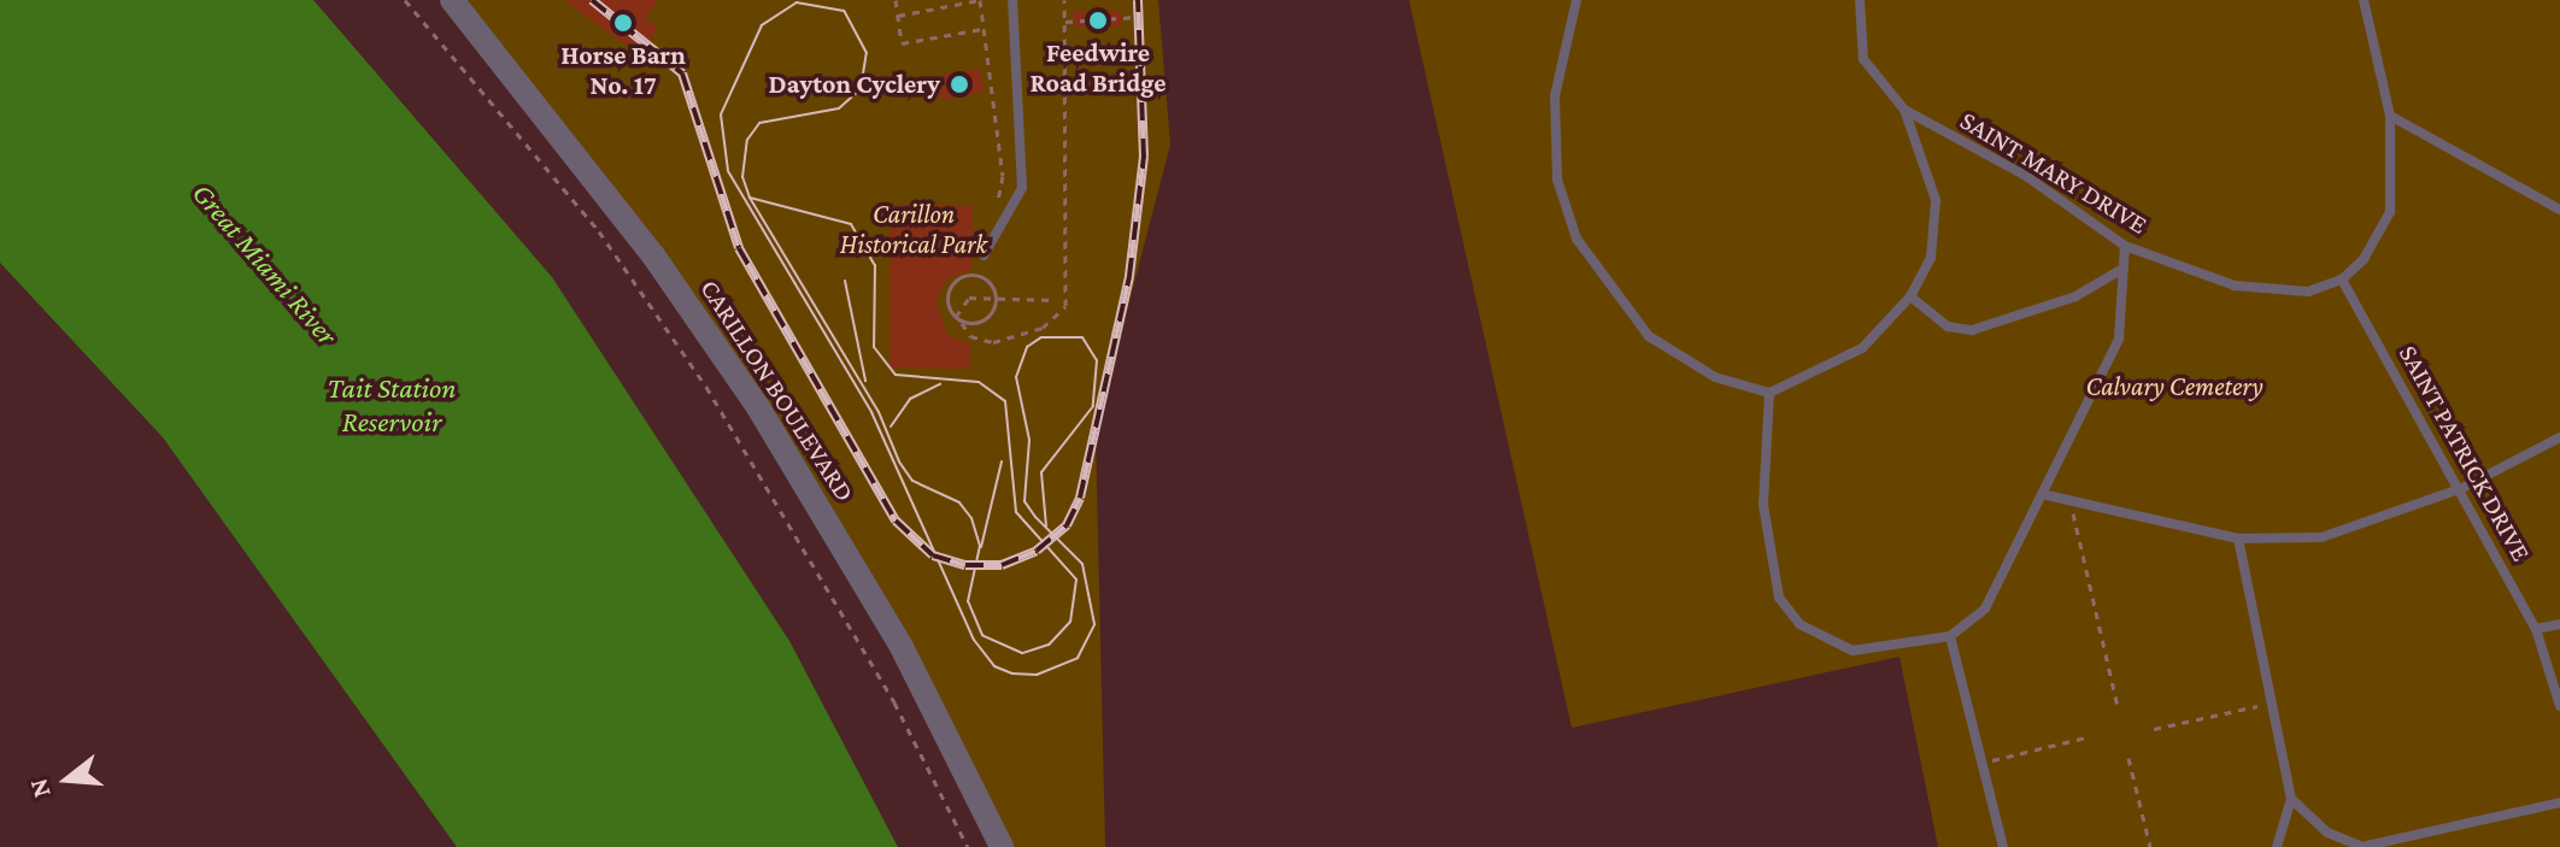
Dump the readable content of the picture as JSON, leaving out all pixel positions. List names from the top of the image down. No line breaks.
{"streets":{"street":["CARILLON BOULEVARD"],"lane":["SAINT MARY DRIVE","SAINT PATRICK DRIVE"]},"crossings":[["SAINT MARY DRIVE","SAINT PATRICK DRIVE"]],"water":["Great Miami River","Tait Station Reservoir"],"parks":["Carillon Historical Park","Calvary Cemetery"],"places":["Feedwire Road Bridge","Horse Barn No. 17","Dayton Cyclery"],"north":"left"}
